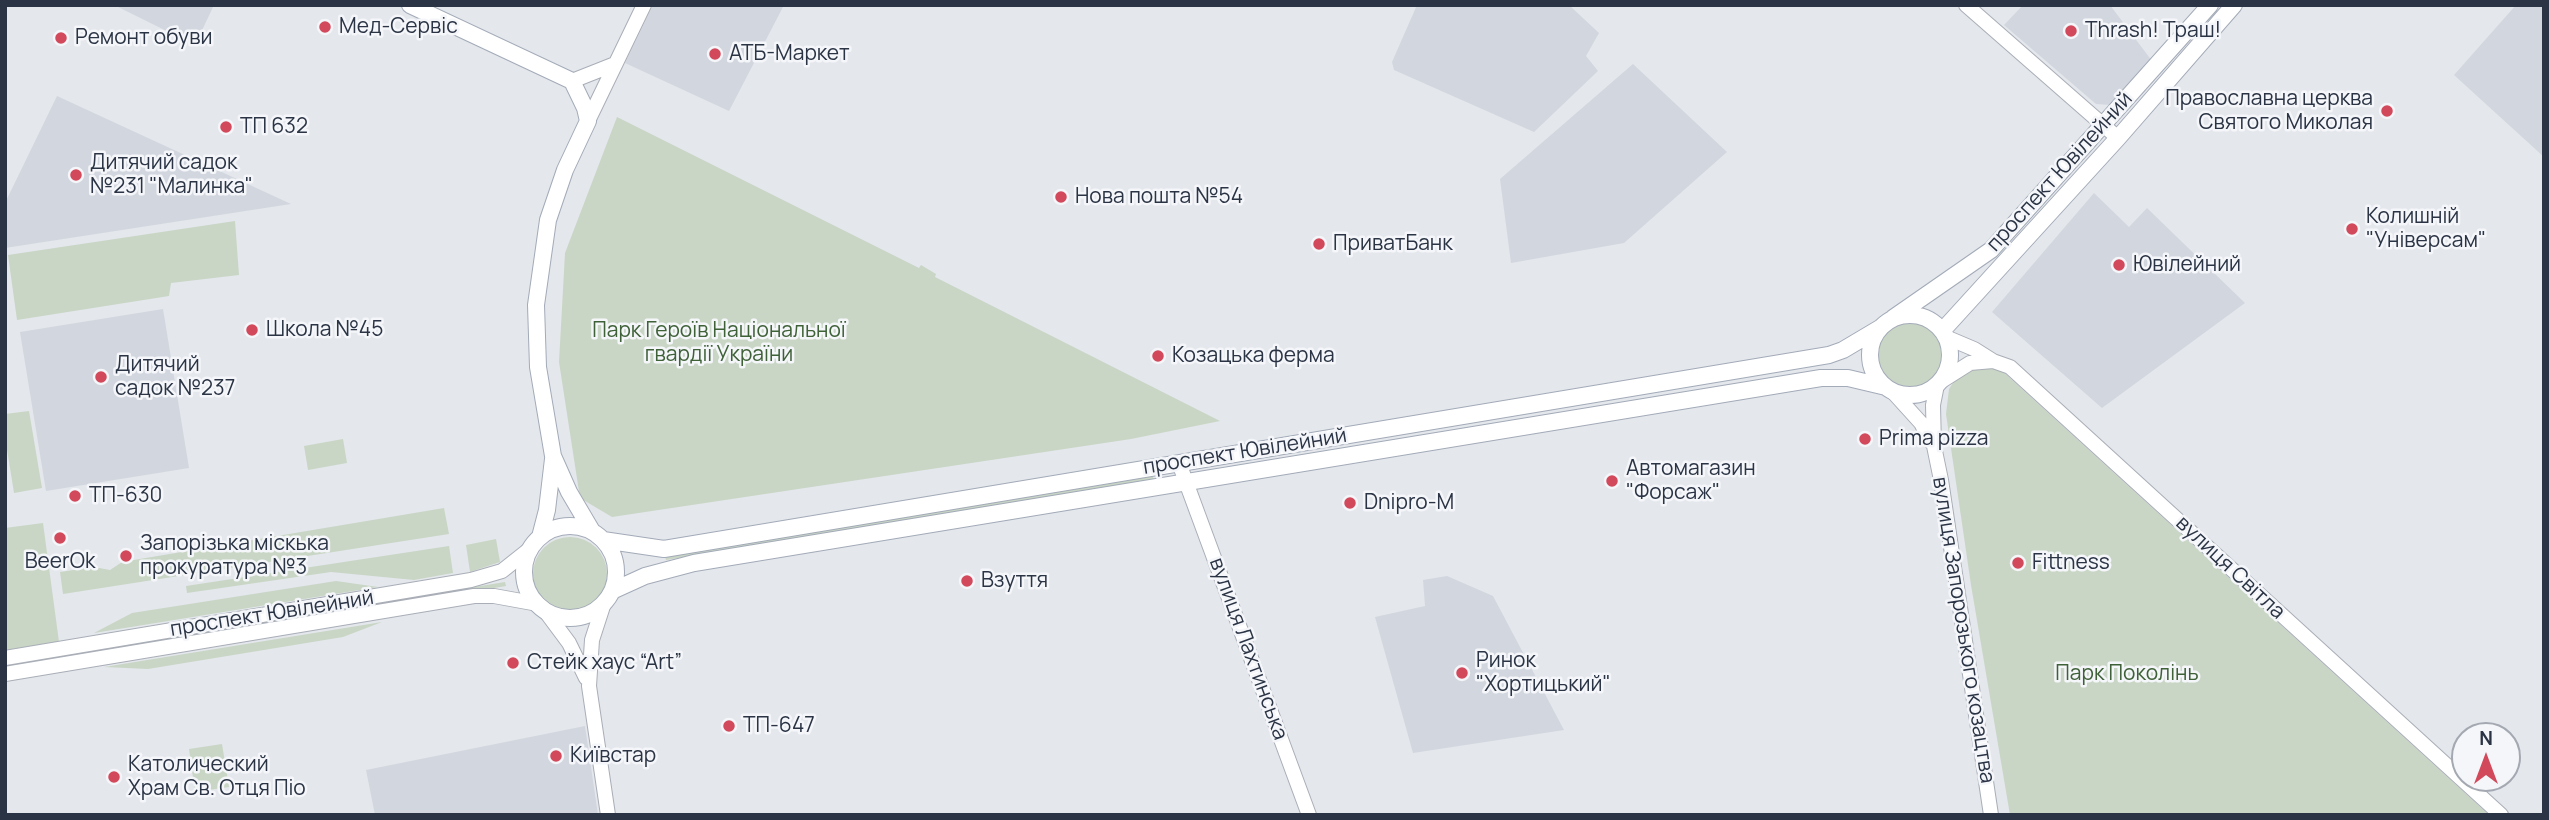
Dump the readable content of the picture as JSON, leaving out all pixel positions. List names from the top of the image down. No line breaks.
{"streets":{"main road":["проспект Ювілейний"],"street":["вулиця Світла","вулиця Запорозького козацтва","вулиця Лахтинська"]},"crossings":[["проспект Ювілейний","вулиця Світла"],["проспект Ювілейний","вулиця Запорозького козацтва"],["проспект Ювілейний","вулиця Лахтинська"],["вулиця Світла","вулиця Запорозького козацтва"]],"parks":["Парк Героїв Національної гвардії України","Парк Поколінь"],"places":["Мед-Сервіс","Thrash! Траш!","Ремонт обуви","АТБ-Маркет","Православна церква Святого Миколая","ТП 632","Дитячий садок №231 \"Малинка\"","Нова пошта №54","Колишній \"Універсам\"","ПриватБанк","Ювілейний","Школа №45","Козацька ферма","Дитячий садок №237","Prima pizza","Автомагазин \"Форсаж\"","ТП-630","Dnipro-M","BeerOk","Запорізька міскька прокуратура №3","Fittness","Взуття","Стейк хаус “Art”","Ринок \"Хортицький\"","ТП-647","Київстар","Католический Храм Св. Отця Піо"],"north":"top"}
